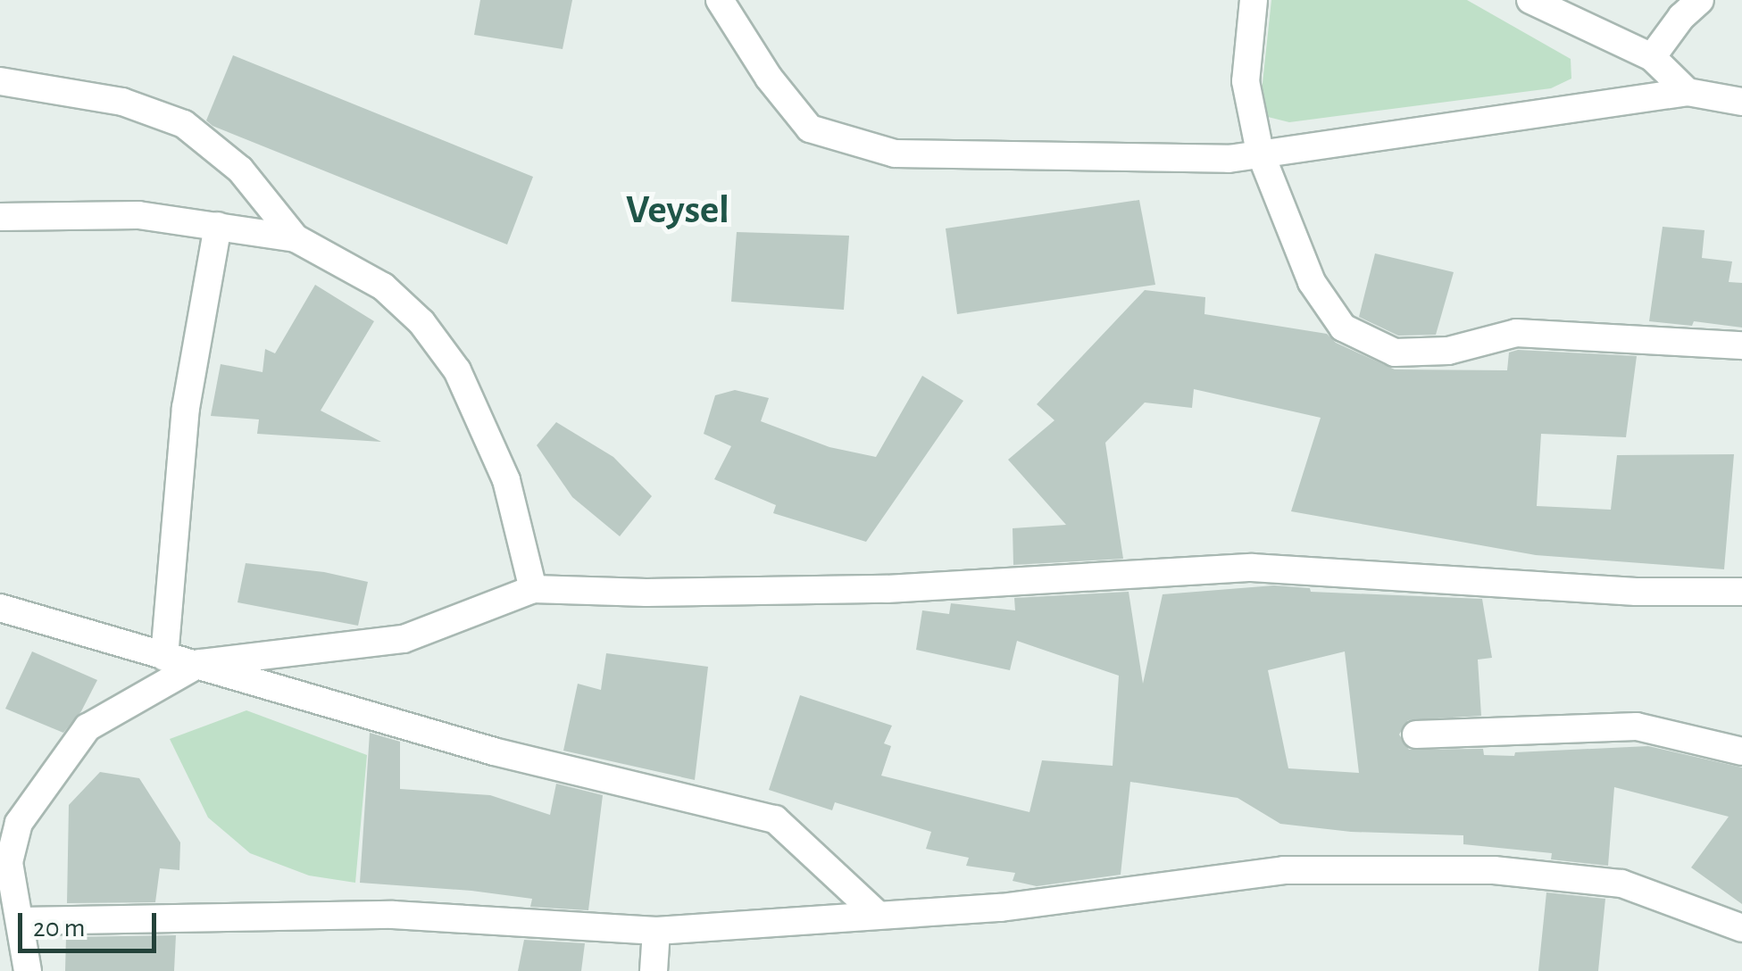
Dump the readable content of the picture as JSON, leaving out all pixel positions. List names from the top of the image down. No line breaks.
{"districts":["Veysel"],"scale_bar":"20 m"}
